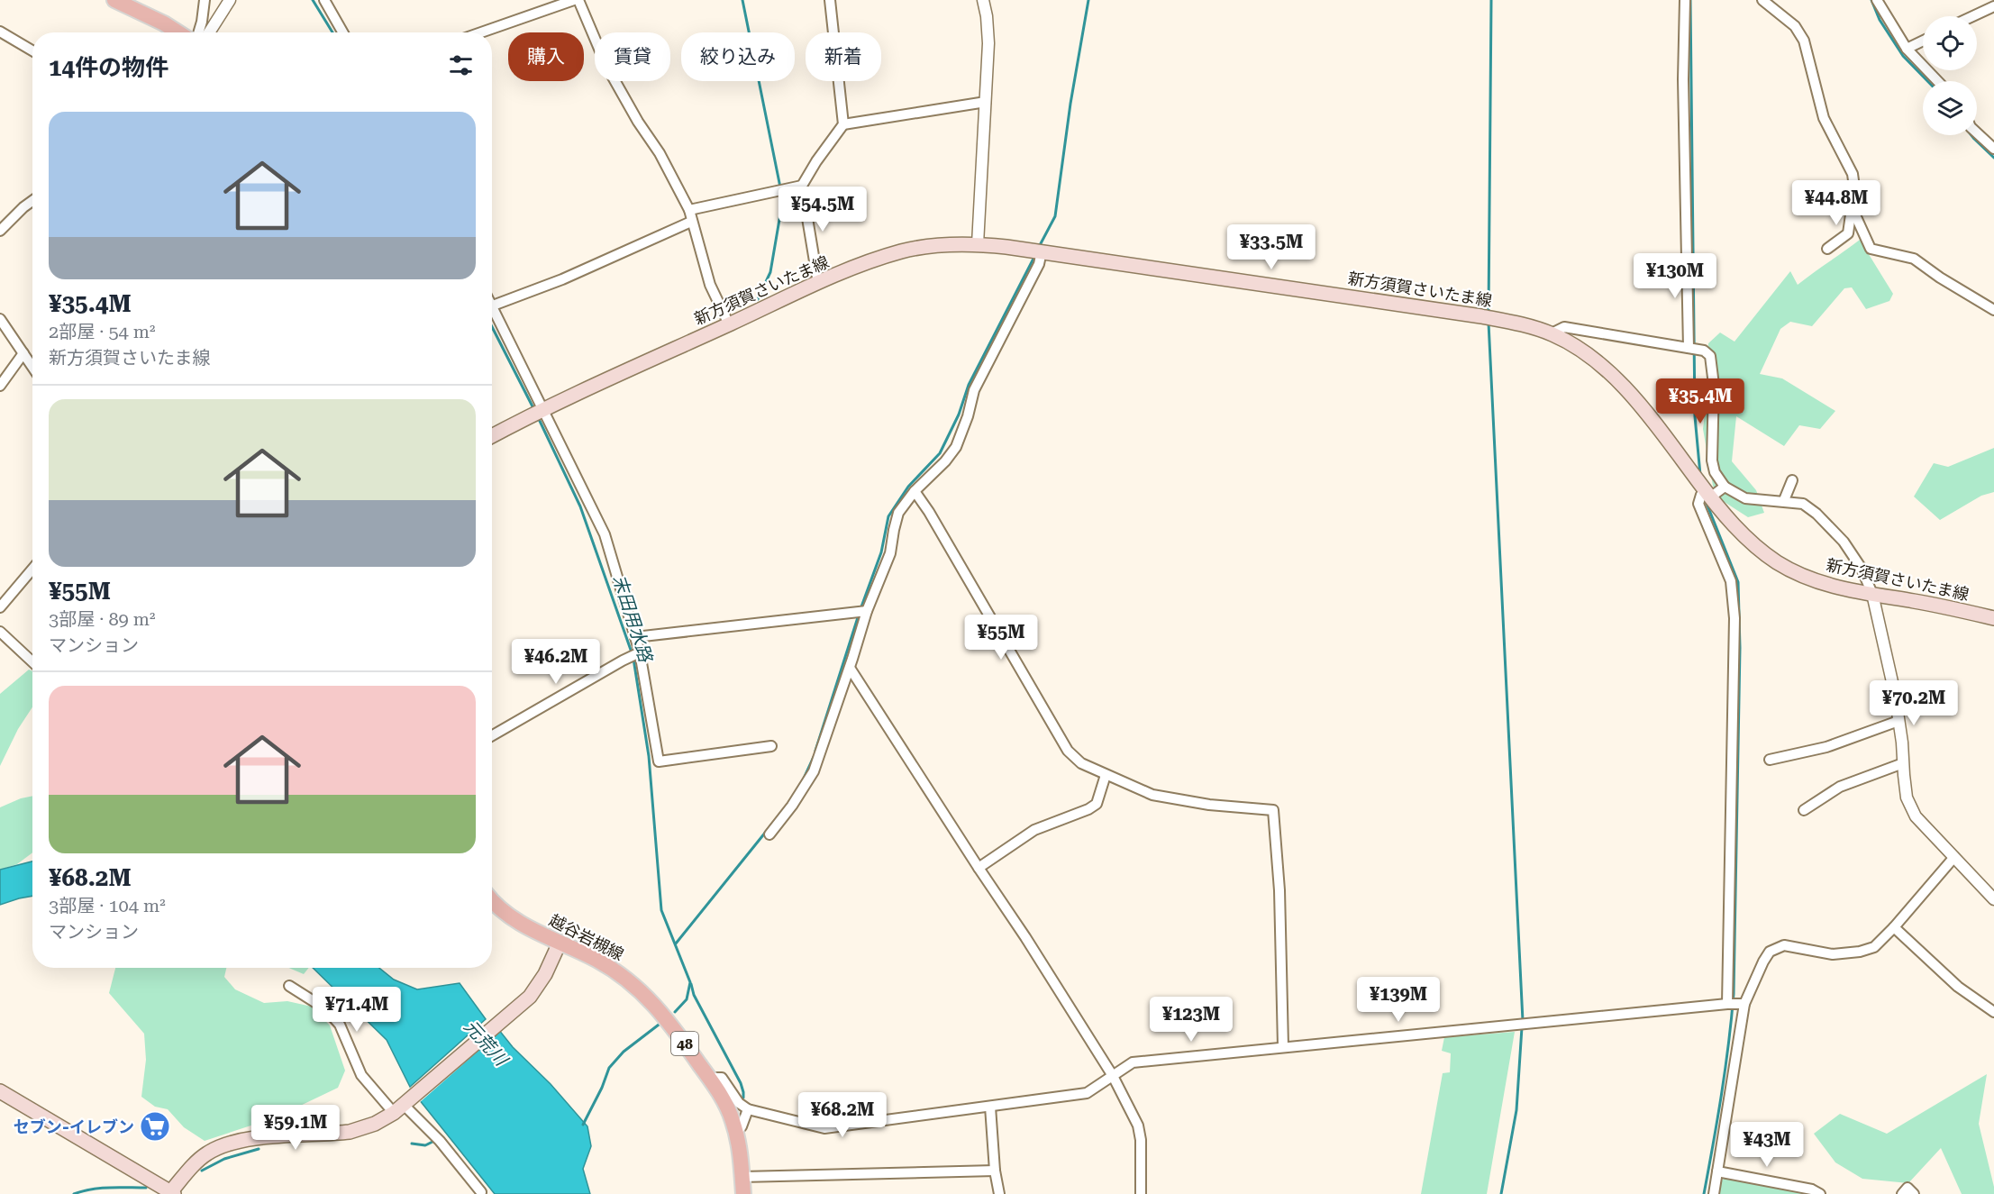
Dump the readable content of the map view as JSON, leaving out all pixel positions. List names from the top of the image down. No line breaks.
{"streets":{"main road":["新方須賀さいたま線","越谷岩槻線","48"]},"water":["末田用水路","元荒川"],"places":{"supermarket":["セブン-イレブン"]},"page":{"chip":["購入","賃貸","絞り込み","新着"],"heading":"14件の物件","list":[{"name":"¥35.4M","note":"2部屋 · 54 m² · 新方須賀さいたま線"},{"name":"¥55M","note":"3部屋 · 89 m² · マンション"},{"name":"¥68.2M","note":"3部屋 · 104 m² · マンション"}],"price":["¥44.8M","¥54.5M","¥33.5M","¥130M","¥35.4M","¥55M","¥46.2M","¥70.2M","¥139M","¥71.4M","¥123M","¥68.2M","¥59.1M","¥43M"]}}
